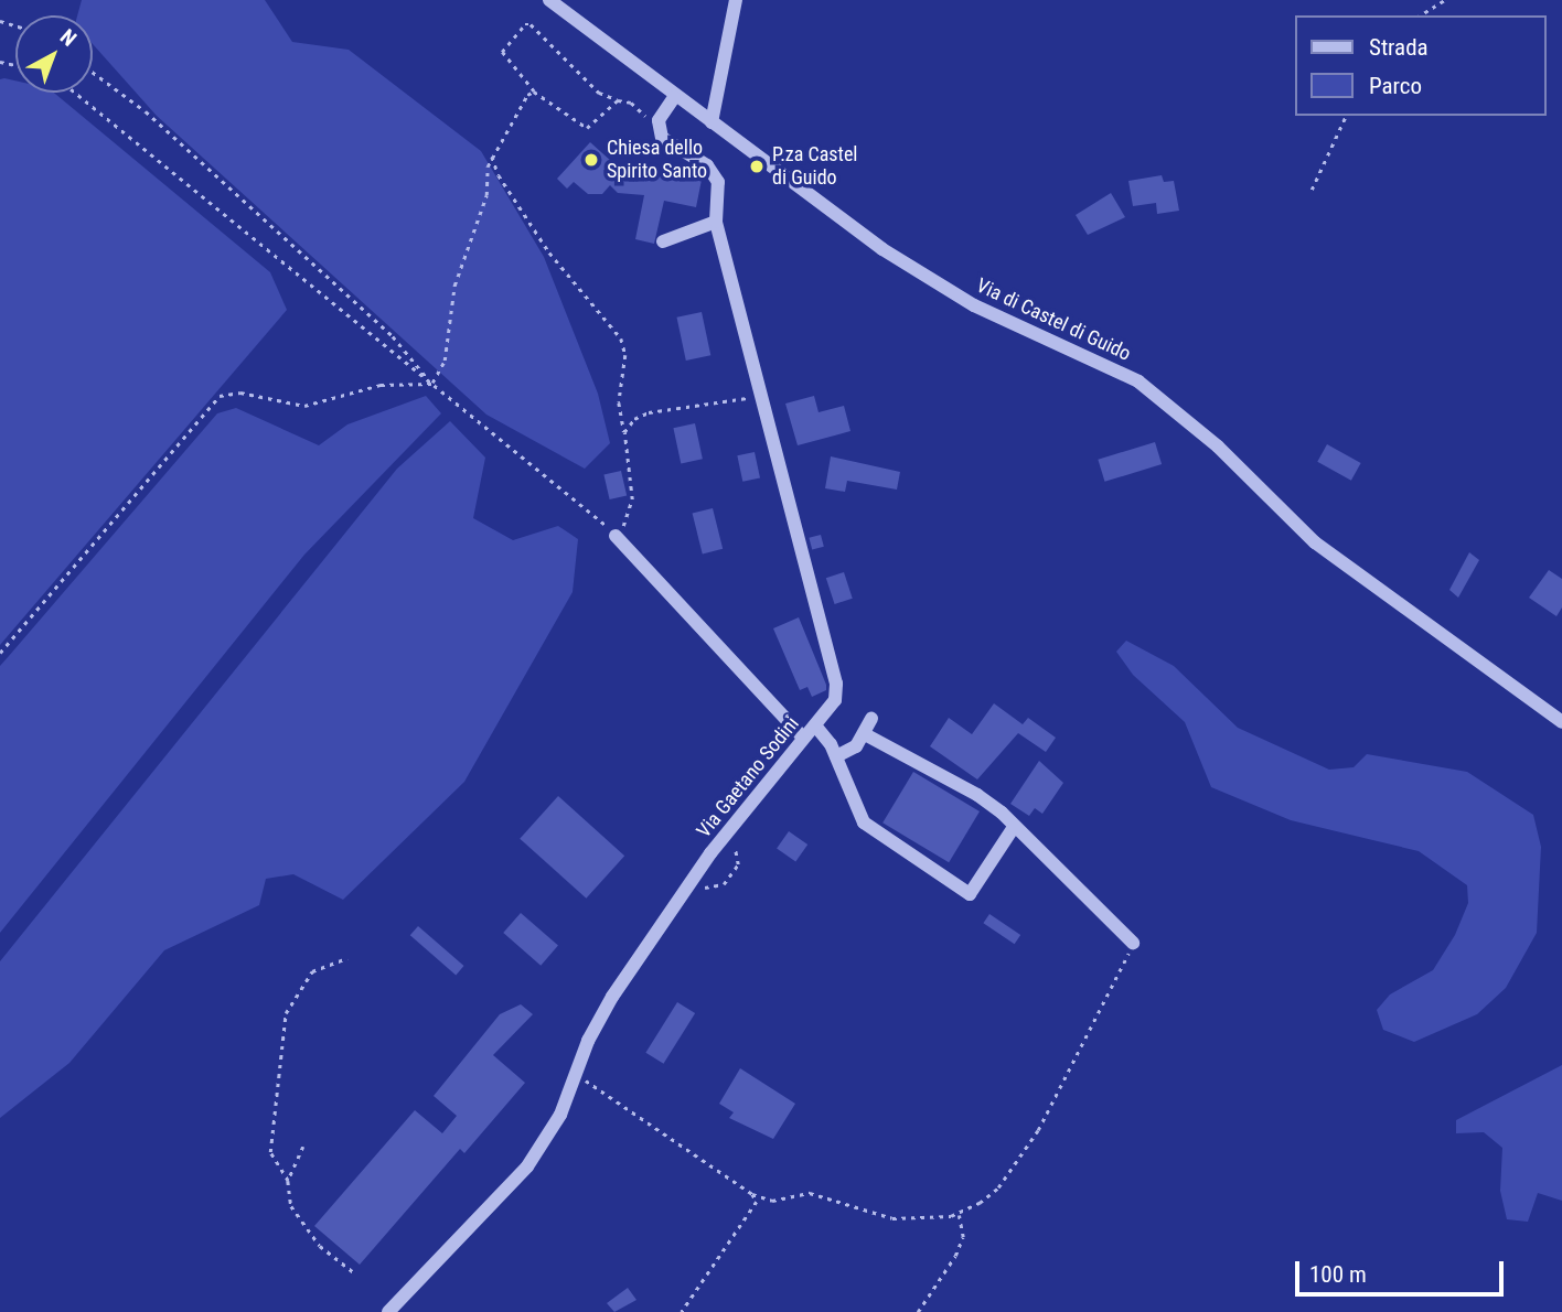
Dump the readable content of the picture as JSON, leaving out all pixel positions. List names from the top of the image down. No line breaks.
{"streets":{"street":["Via di Castel di Guido","Via Gaetano Sodini"]},"places":["Chiesa dello Spirito Santo","P.za Castel di Guido"],"legend":["Strada","Parco"],"scale_bar":"100 m","north":"top right"}
